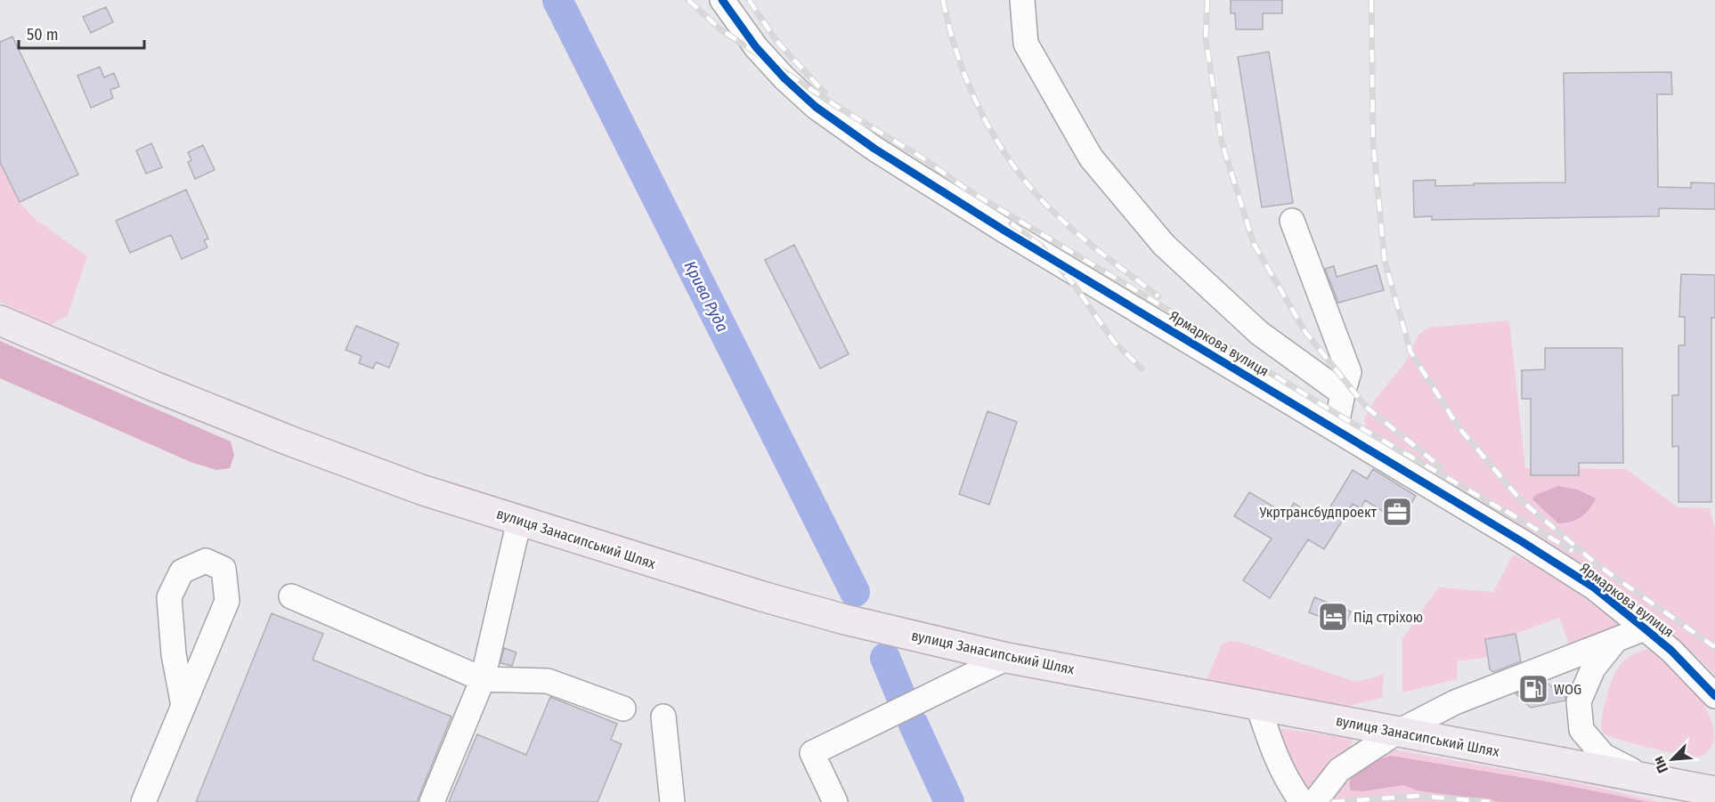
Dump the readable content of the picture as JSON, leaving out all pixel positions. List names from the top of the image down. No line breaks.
{"streets":{"main road":["вулиця Занасипський Шлях"],"street":["Ярмаркова вулиця"]},"water":["Крива Руда"],"places":{"office":["Укртрансбудпроект"],"hotel":["Під стріхою"],"fuel station":["WOG"]},"scale_bar":"50 m","north":"bottom left"}
